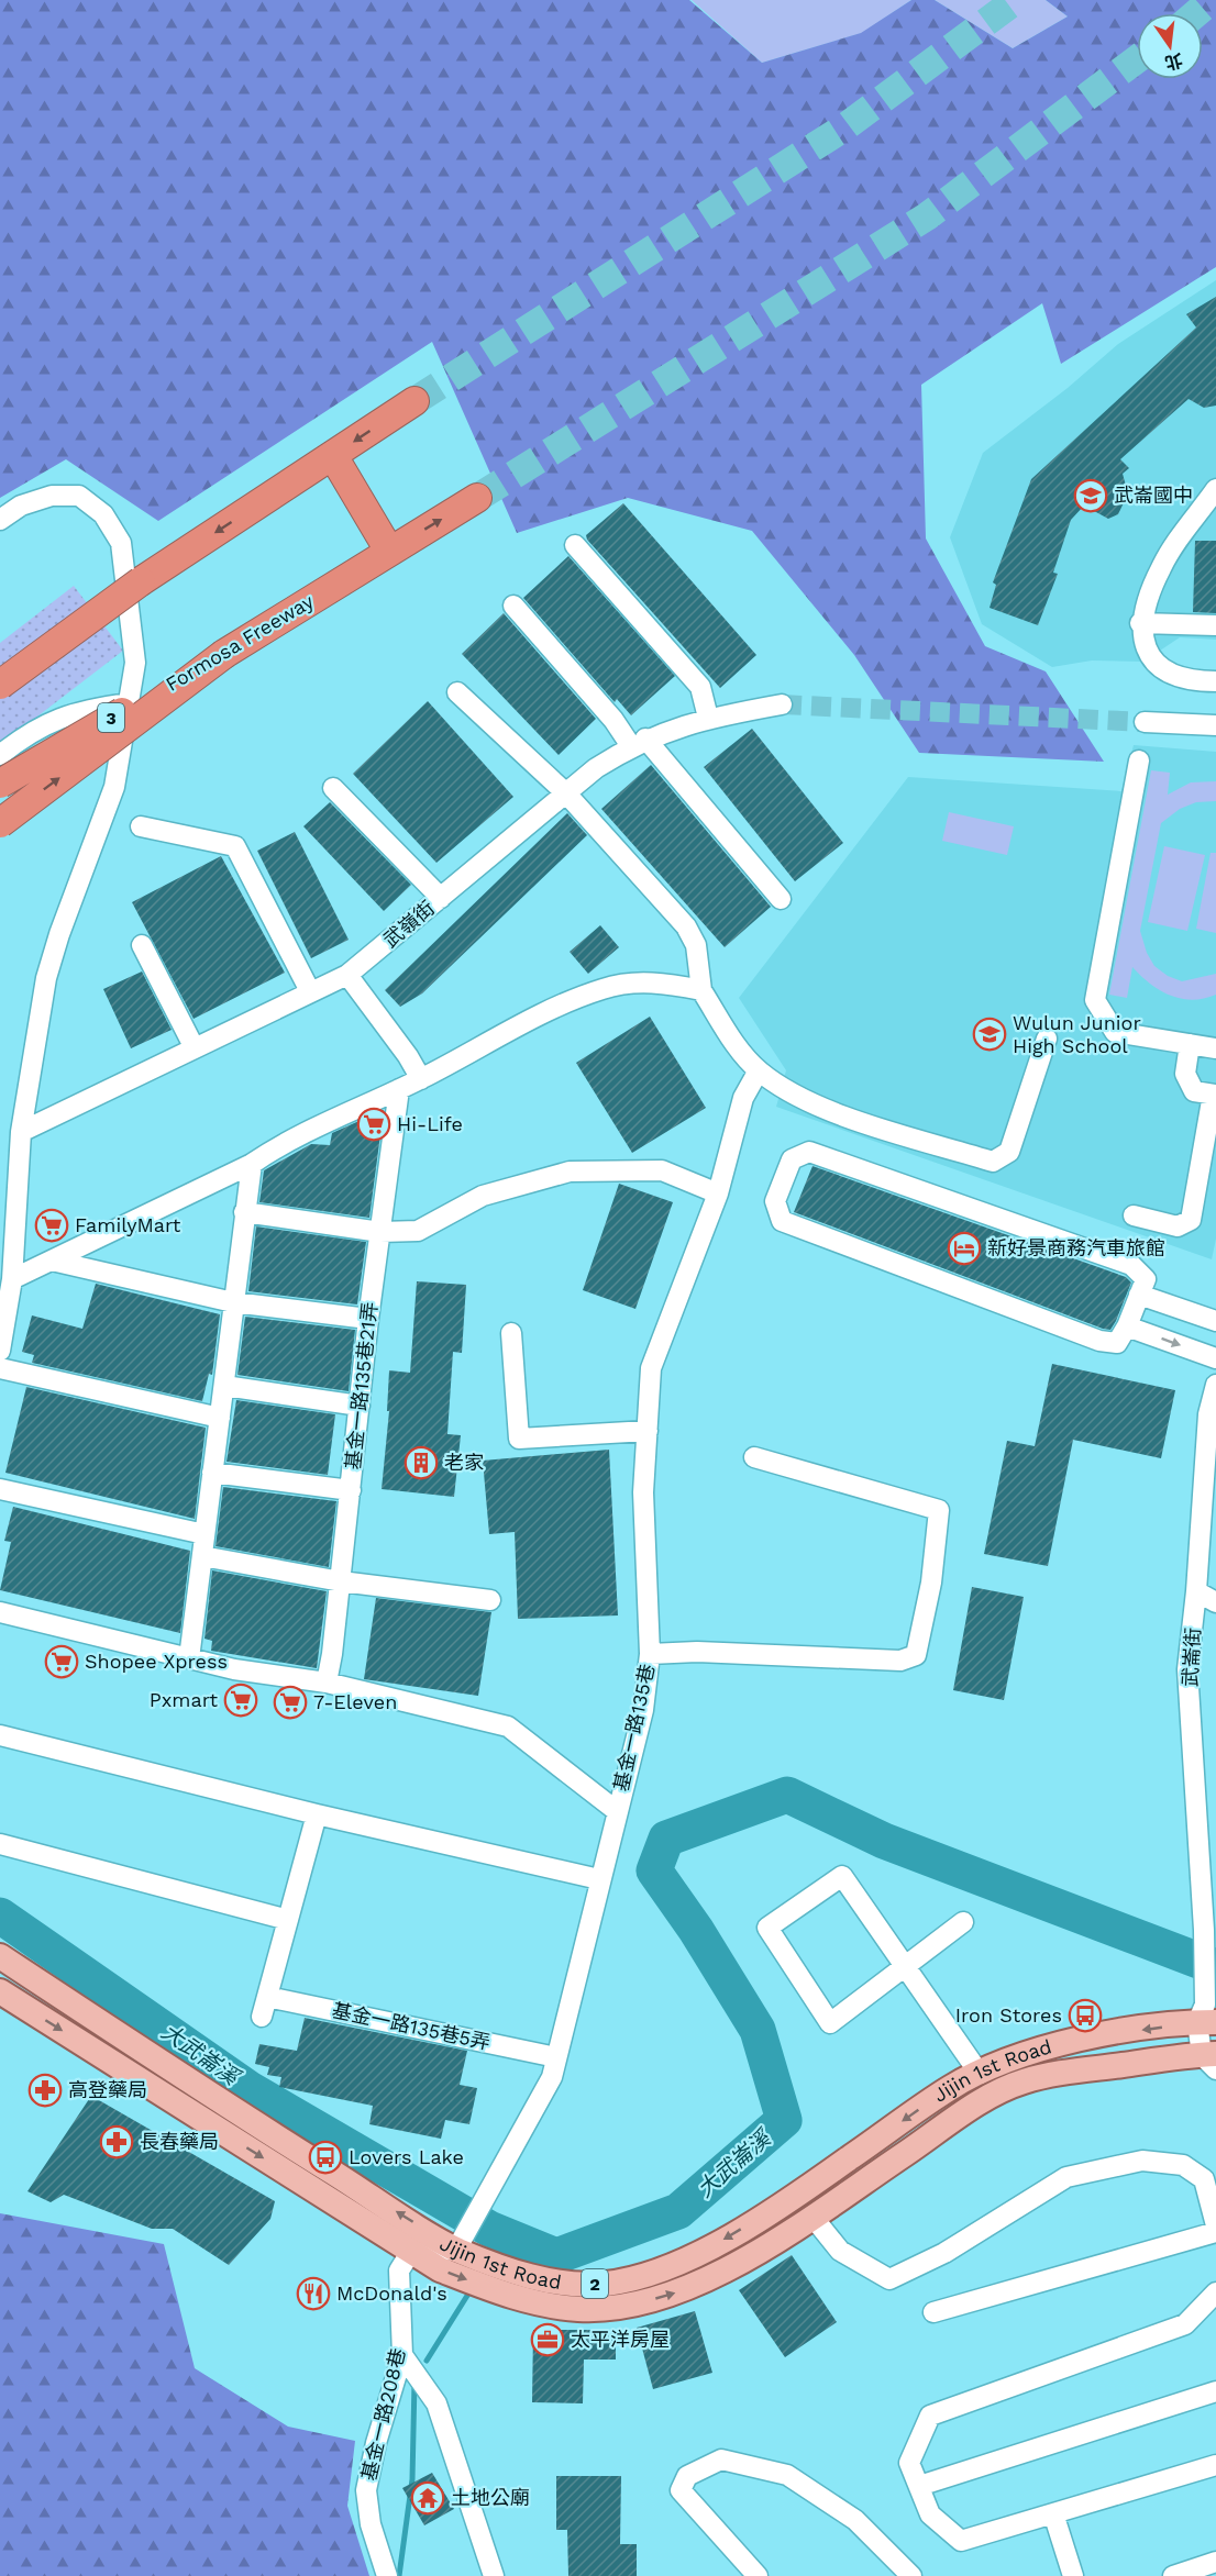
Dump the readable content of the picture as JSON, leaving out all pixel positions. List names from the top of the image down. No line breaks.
{"streets":{"highway":["Formosa Freeway","3"],"main road":["Jijin 1st Road","2"],"street":["武嶺街","基金一路135巷21弄","武崙街","基金一路135巷","基金一路135巷5弄","基金一路208巷"]},"crossings":[["武崙街","Jijin 1st Road"],["基金一路135巷","基金一路135巷5弄"],["基金一路135巷","Jijin 1st Road"],["Jijin 1st Road","基金一路208巷"]],"water":["大武崙溪"],"places":{"school or university":["武崙國中","Wulun Junior High School"],"supermarket":["Hi-Life","FamilyMart","Shopee Xpress","Pxmart","7-Eleven"],"hotel":["新好景商務汽車旅館"],"building":["老家"],"bus stop":["Iron Stores","Lovers Lake"],"pharmacy":["高登藥局","長春藥局"],"restaurant":["McDonald's"],"office":["太平洋房屋"],"temple":["土地公廟"]},"north":"bottom"}
